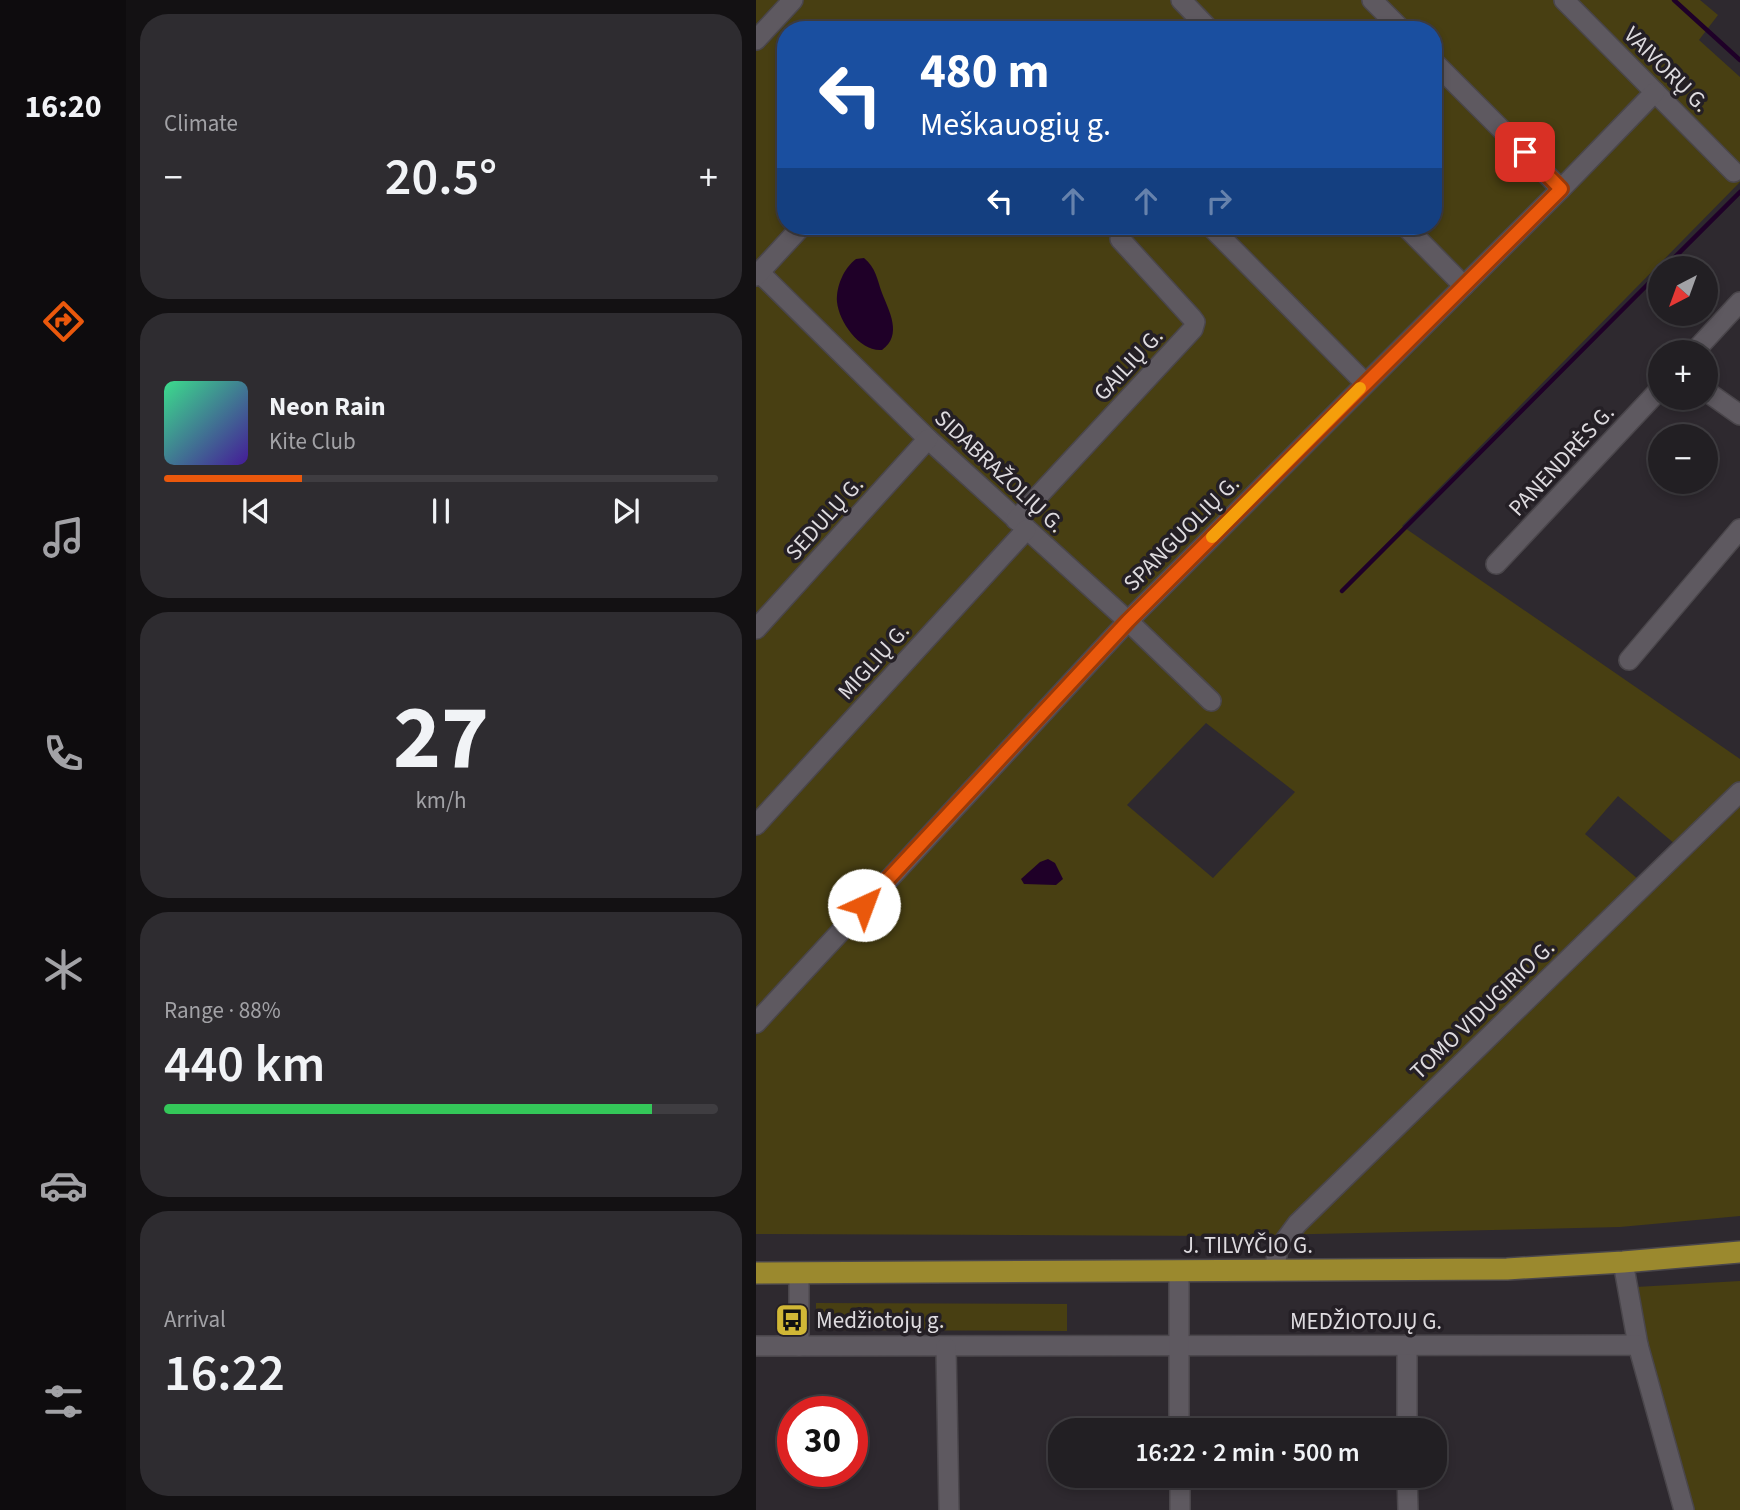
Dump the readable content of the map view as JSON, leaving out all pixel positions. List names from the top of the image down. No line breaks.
{"streets":{"main road":["J. TILVYČIO G."],"street":["VAIVORŲ G.","GAILIŲ G.","PANENDRĖS G.","SIDABRAŽOLIŲ G.","SEDULŲ G.","SPANGUOLIŲ G.","MIGLIŲ G.","TOMO VIDUGIRIO G.","MEDŽIOTOJŲ G."]},"crossings":[["VAIVORŲ G.","SPANGUOLIŲ G."],["GAILIŲ G.","SIDABRAŽOLIŲ G."],["GAILIŲ G.","MIGLIŲ G."],["SIDABRAŽOLIŲ G.","SEDULŲ G."],["SIDABRAŽOLIŲ G.","SPANGUOLIŲ G."],["SIDABRAŽOLIŲ G.","MIGLIŲ G."],["TOMO VIDUGIRIO G.","J. TILVYČIO G."]],"places":{"bus stop":["Medžiotojų g."]},"north":"bottom left","page":{"tabs":"16:20","tile":["Climate",["27","km/h"],["Range · 88%","440 km"],["Arrival","16:22"]],"turn":["480 m","Meškauogių g."],"heat":["−","20.5°","+"],"map_buttons":["+","−"],"song":["Neon Rain","Kite Club"],"limit":"30","trip":"16:22 · 2 min · 500 m"}}
